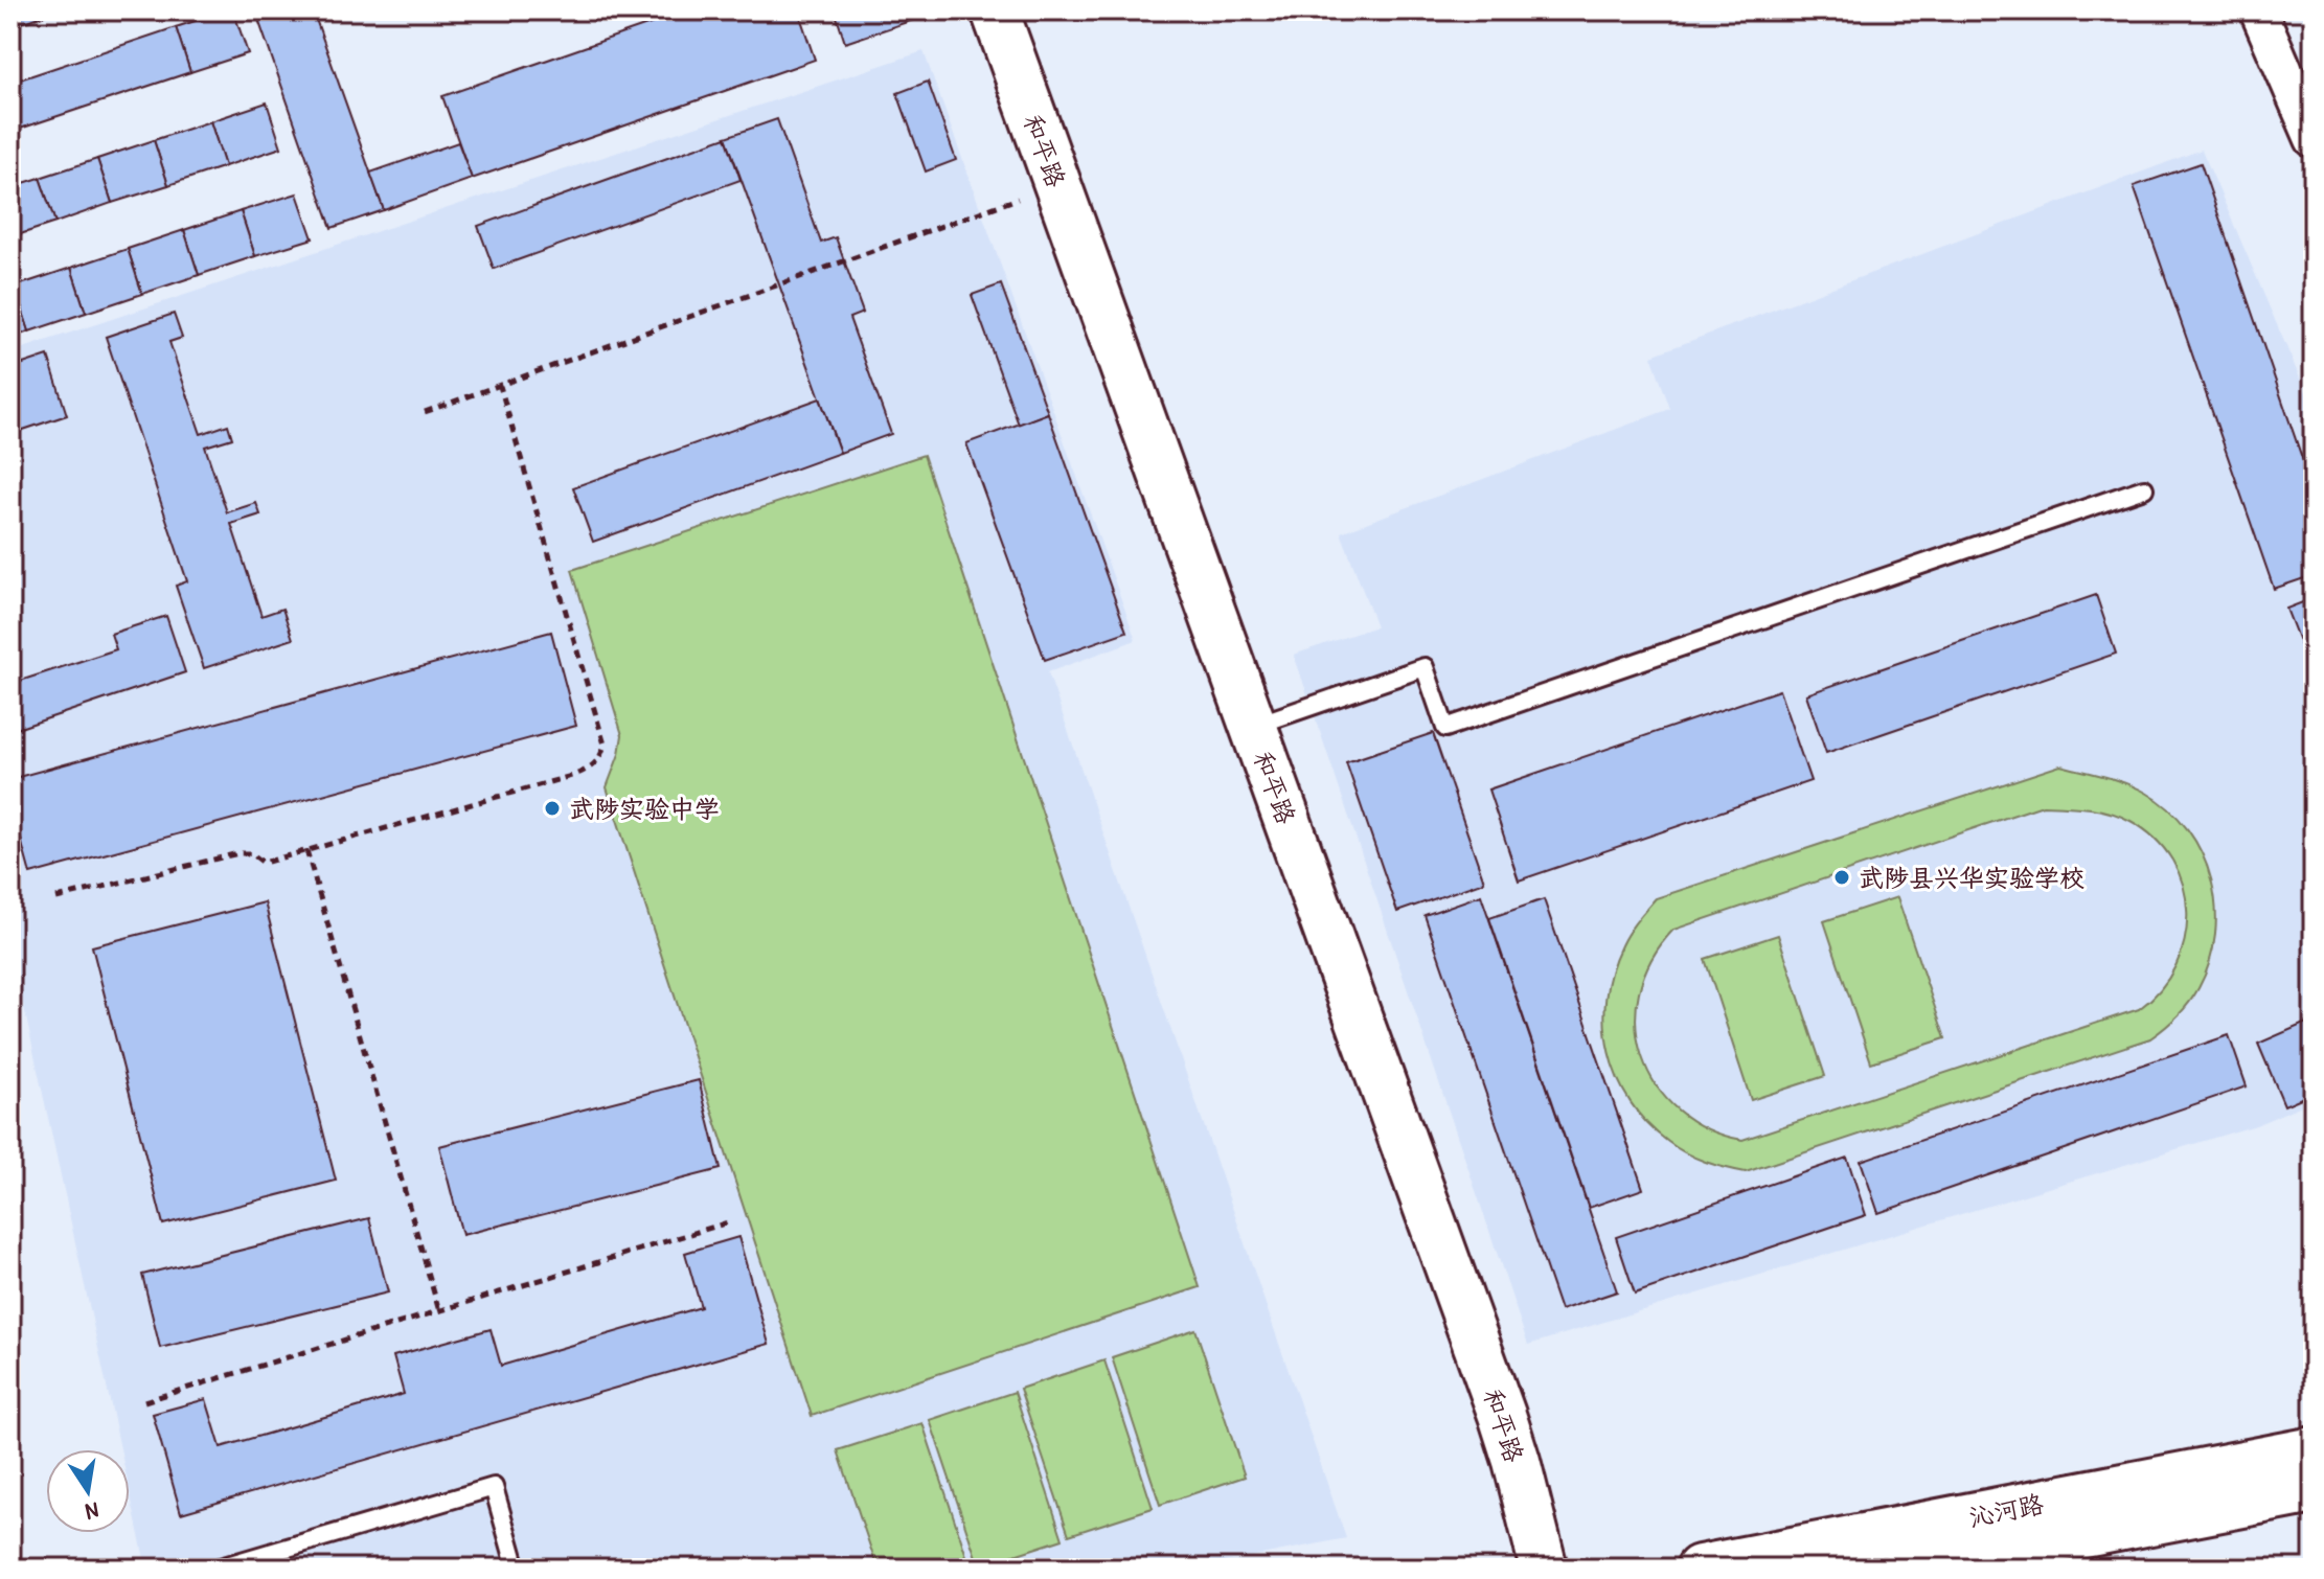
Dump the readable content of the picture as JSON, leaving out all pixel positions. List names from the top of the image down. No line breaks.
{"streets":{"street":["和平路","沁河路"]},"places":["武陟实验中学","武陟县兴华实验学校"],"north":"bottom"}
